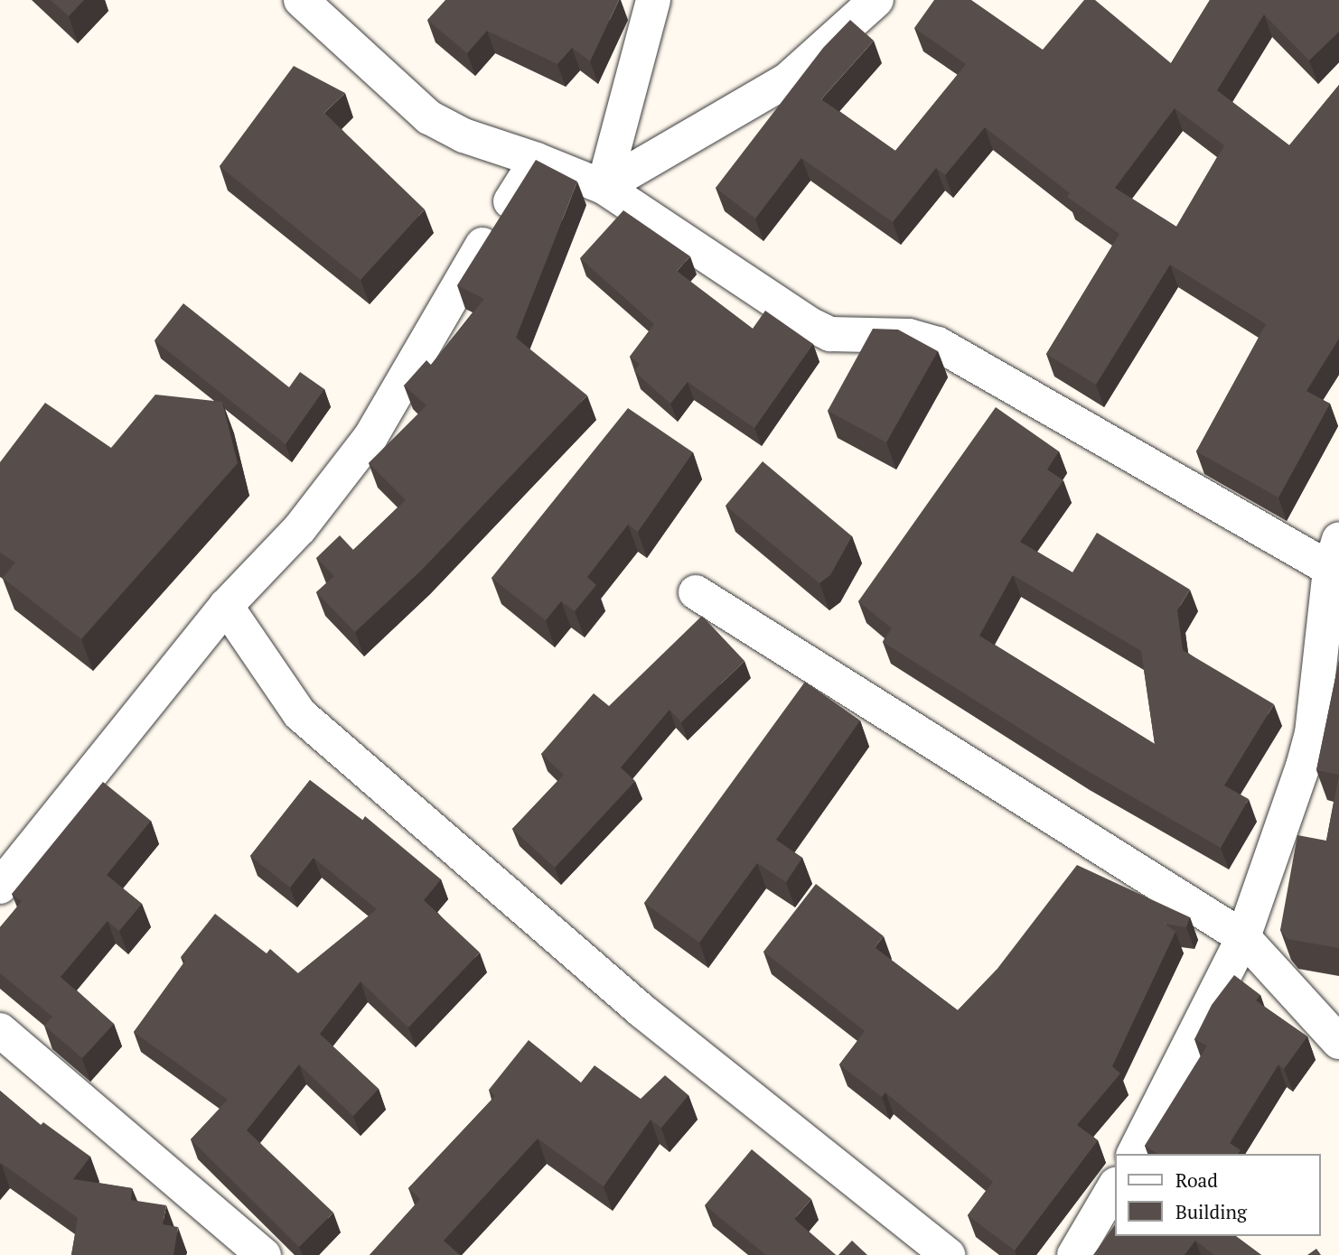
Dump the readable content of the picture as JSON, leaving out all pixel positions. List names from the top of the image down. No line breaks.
{"legend":["Road","Building"]}
